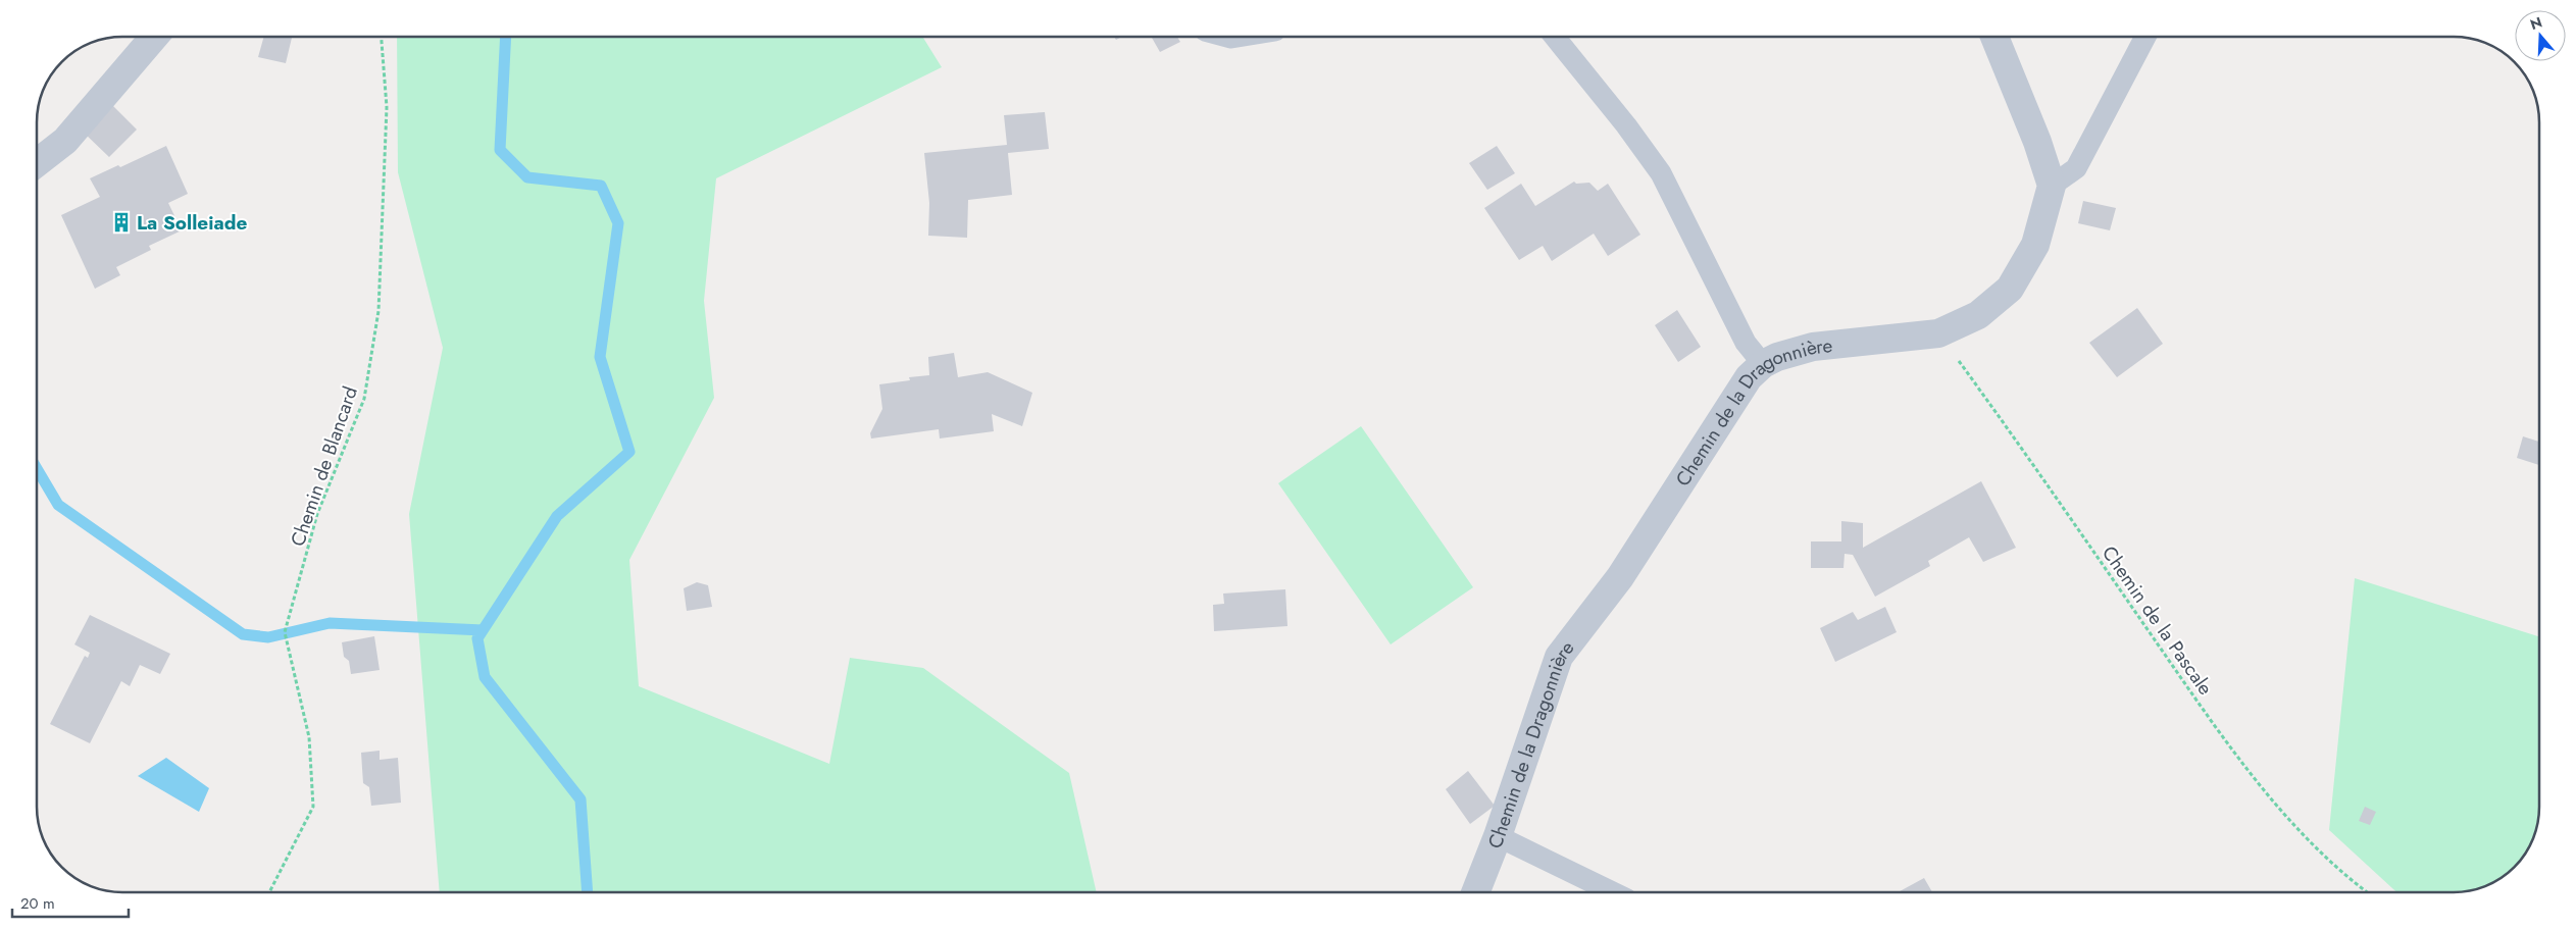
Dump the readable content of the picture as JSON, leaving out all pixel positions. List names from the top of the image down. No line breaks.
{"streets":{"street":["Chemin de la Dragonnière"],"path":["Chemin de Blancard","Chemin de la Pascale"]},"crossings":[["Chemin de la Dragonnière","Chemin de la Pascale"]],"places":{"building":["La Solleiade"]},"scale_bar":"20 m","north":"top"}
